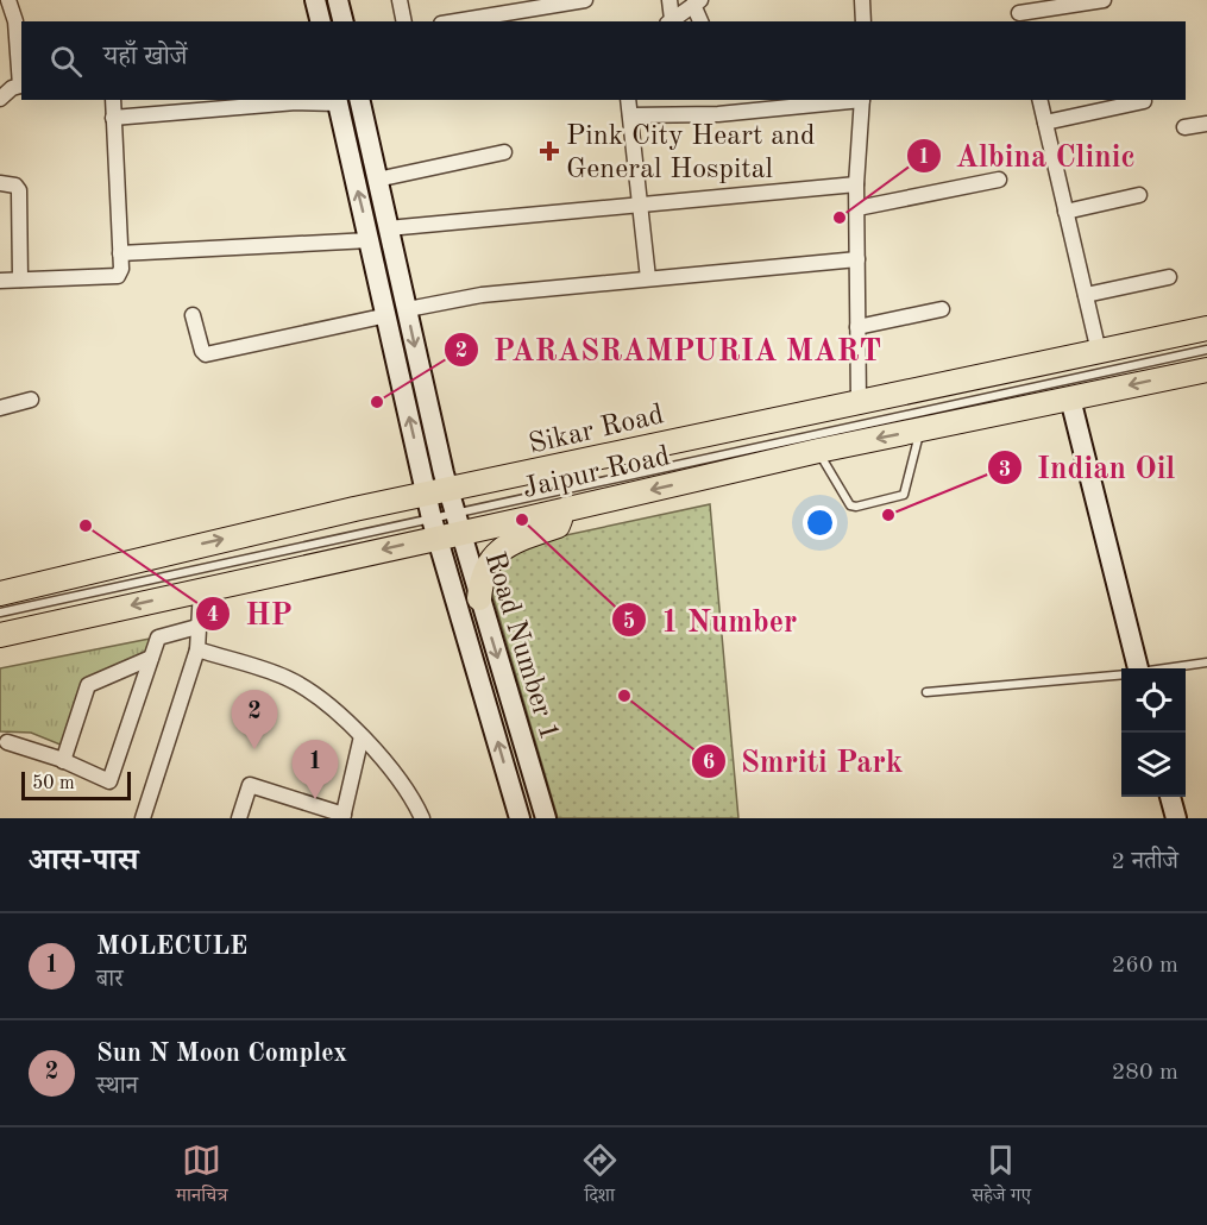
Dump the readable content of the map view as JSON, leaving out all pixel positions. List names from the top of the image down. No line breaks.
{"streets":{"main road":["Sikar Road","Jaipur Road"],"street":["Road Number 1"]},"crossings":[["Sikar Road","Jaipur Road"],["Sikar Road","Road Number 1"],["Jaipur Road","Road Number 1"]],"one_way":["Sikar Road","Jaipur Road"],"places":{"health":["Pink City Heart and General Hospital"],"other":["Albina Clinic","PARASRAMPURIA MART","Indian Oil","1 Number","HP","Smriti Park"]},"scale_bar":"50 m","page":{"search":"यहाँ खोजें","pins":["2","1"],"scale":"50 m","heading":["आस-पास","2 नतीजे"],"list":[{"mark":"1","name":"MOLECULE","note":"बार","value":"260 m"},{"mark":"2","name":"Sun N Moon Complex","note":"स्थान","value":"280 m"}],"nav":["मानचित्र","दिशा","सहेजे गए"]}}
